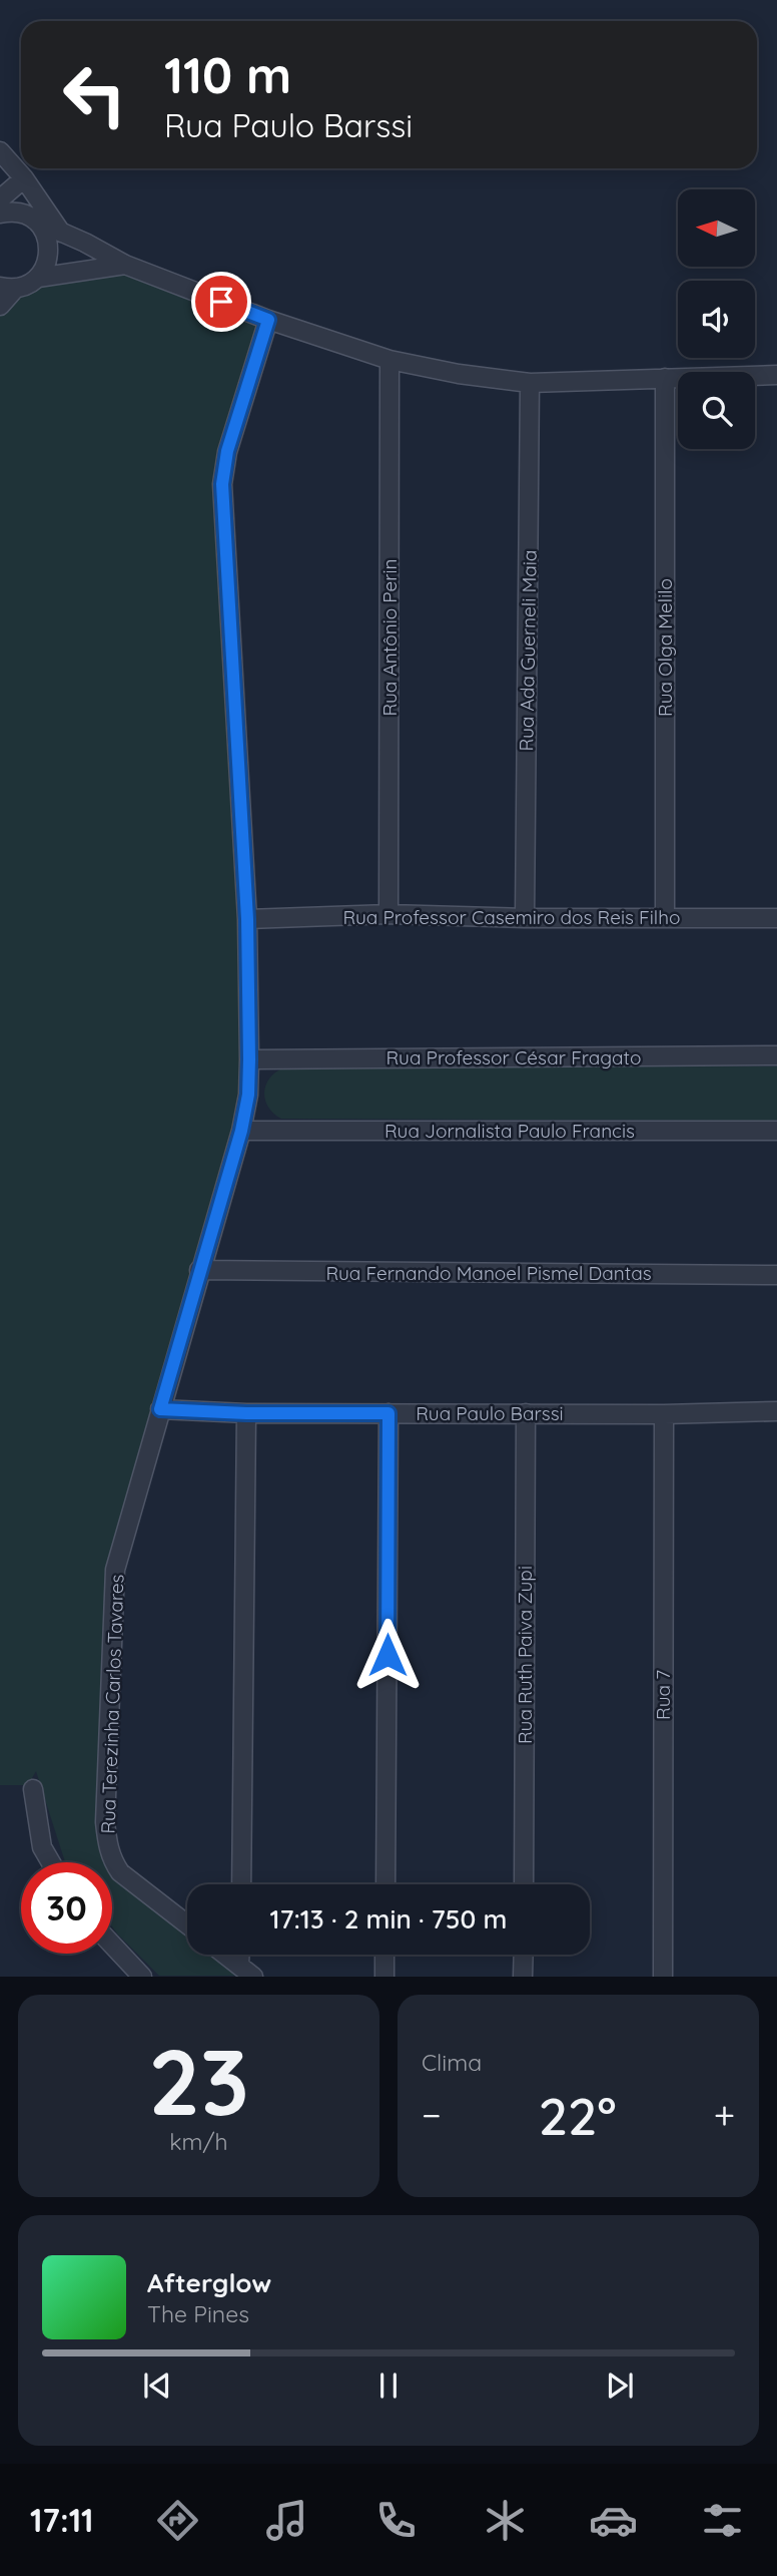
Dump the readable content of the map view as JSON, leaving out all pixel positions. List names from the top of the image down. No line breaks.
{"streets":{"street":["Rua Antônio Perin","Rua Olga Melilo","Rua Ada Guerneli Maia","Rua Professor Casemiro dos Reis Filho","Rua Professor César Fragato","Rua Jornalista Paulo Francis","Rua Fernando Manoel Pismel Dantas","Rua Paulo Barssi","Rua Ruth Paiva Zupi","Rua 7","Rua Terezinha Carlos Tavares"]},"crossings":[["Rua Antônio Perin","Rua Professor Casemiro dos Reis Filho"],["Rua Olga Melilo","Rua Professor Casemiro dos Reis Filho"],["Rua Ada Guerneli Maia","Rua Professor Casemiro dos Reis Filho"],["Rua Professor Casemiro dos Reis Filho","Rua Terezinha Carlos Tavares"],["Rua Professor César Fragato","Rua Terezinha Carlos Tavares"],["Rua Jornalista Paulo Francis","Rua Terezinha Carlos Tavares"],["Rua Fernando Manoel Pismel Dantas","Rua Terezinha Carlos Tavares"],["Rua Paulo Barssi","Rua Ruth Paiva Zupi"],["Rua Paulo Barssi","Rua 7"],["Rua Paulo Barssi","Rua Terezinha Carlos Tavares"]],"north":"left","page":{"turn":["110 m","Rua Paulo Barssi"],"limit":"30","trip":"17:13 · 2 min · 750 m","tile":[["23","km/h"],"Clima"],"heat":["−","22°","+"],"song":["Afterglow","The Pines"],"tabs":"17:11"}}
